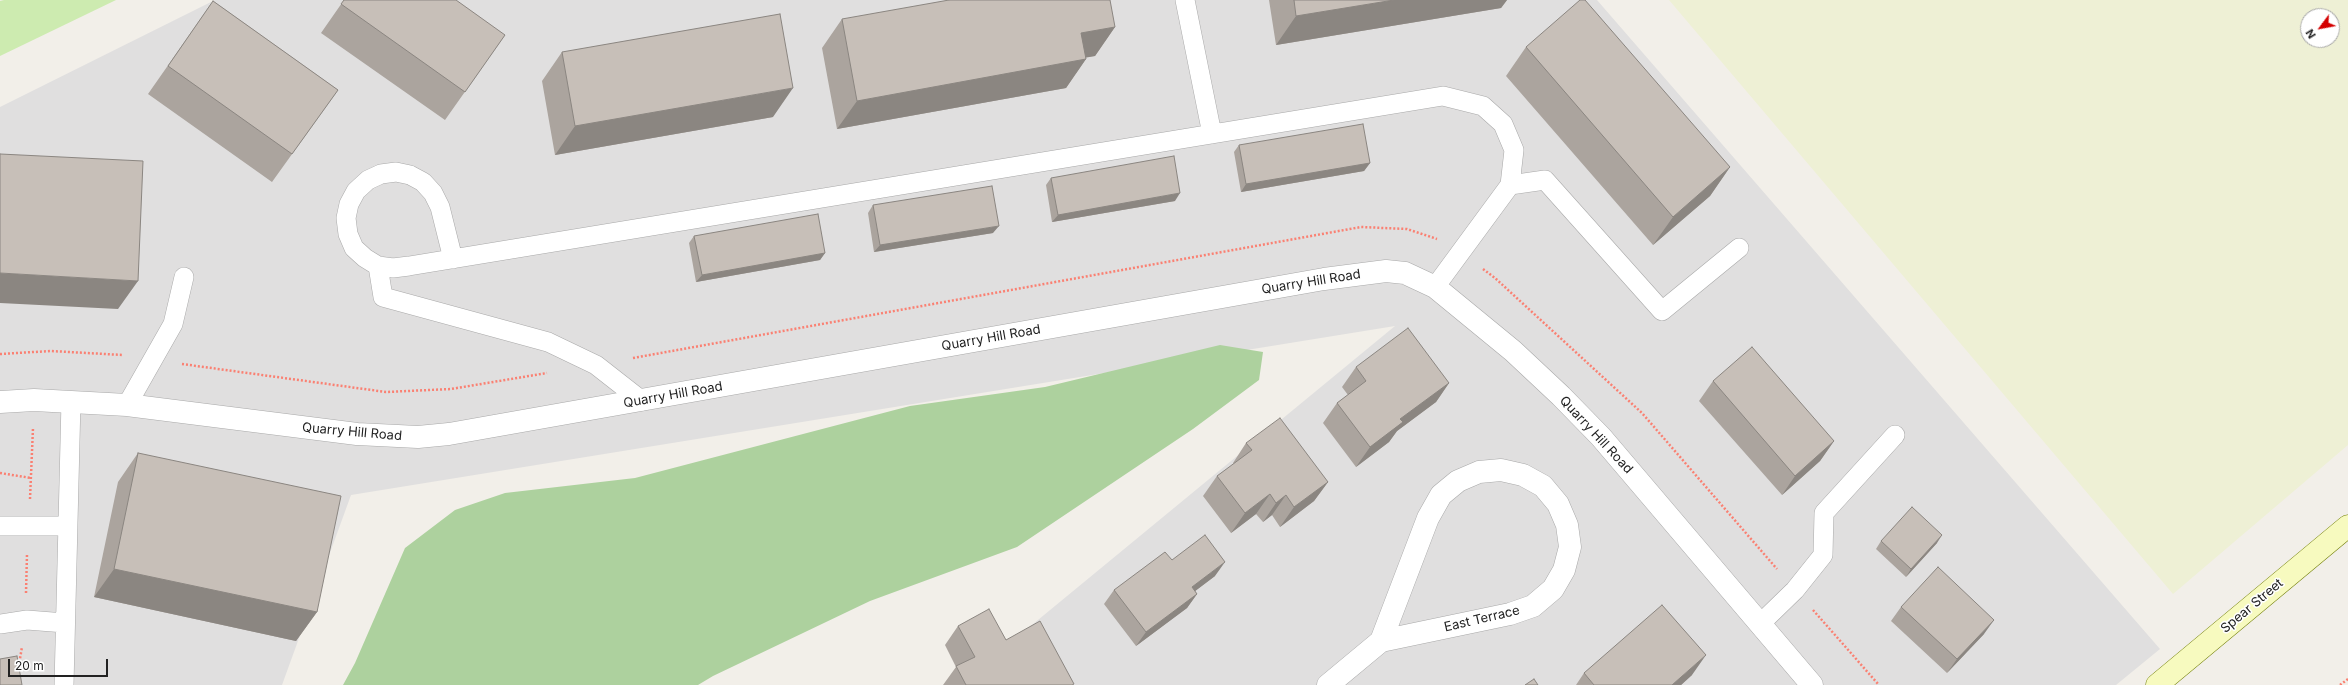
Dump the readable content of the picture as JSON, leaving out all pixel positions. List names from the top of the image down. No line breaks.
{"streets":{"main road":["Spear Street"],"street":["Quarry Hill Road","East Terrace"]},"scale_bar":"20 m","north":"bottom left"}
